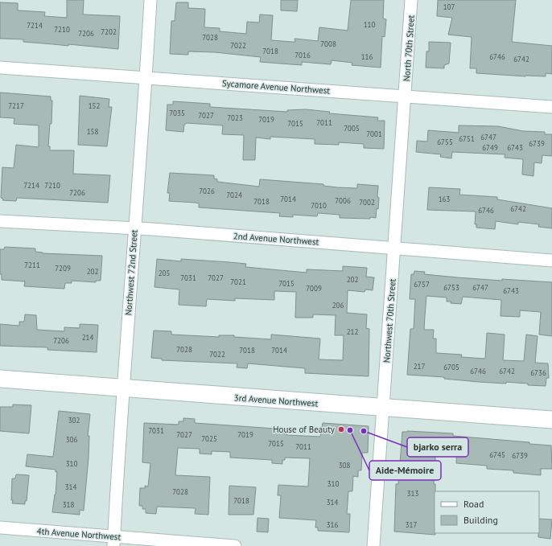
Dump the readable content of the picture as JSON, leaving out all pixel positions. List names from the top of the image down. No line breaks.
{"streets":{"street":["North 70th Street","Sycamore Avenue Northwest","2nd Avenue Northwest","Northwest 72nd Street","Northwest 70th Street","3rd Avenue Northwest","4th Avenue Northwest"]},"crossings":[["North 70th Street","Sycamore Avenue Northwest"],["North 70th Street","Northwest 70th Street"],["Sycamore Avenue Northwest","Northwest 72nd Street"],["Sycamore Avenue Northwest","Northwest 70th Street"],["2nd Avenue Northwest","Northwest 72nd Street"],["2nd Avenue Northwest","Northwest 70th Street"],["Northwest 72nd Street","3rd Avenue Northwest"],["Northwest 72nd Street","4th Avenue Northwest"],["Northwest 70th Street","3rd Avenue Northwest"]],"places":["House of Beauty","Aide-Mémoire","bjarko serra"],"house_numbers":["107","110","7214","7210","7202","7206","7028","7008","7022","7018","7016","116","6746","6742","7217","152","7035","7027","7023","7019","7011","7015","7005","158","7001","6747","6751","6755","6739","6749","6743","7214","7210","7026","7206","7024","7014","163","7006","7018","7002","7010","6742","6746","7211","7209","202","205","7031","7027","202","7021","7015","6757","6753","6747","7009","6743","206","212","214","7206","7028","7018","7014","7022","217","6705","6746","6742","6736","302","7031","7027","7019","7025","306","7015","7011","6745","6739","310","308","310","314","7028","313","7018","314","318","316","317"],"legend":["Road","Building"]}
